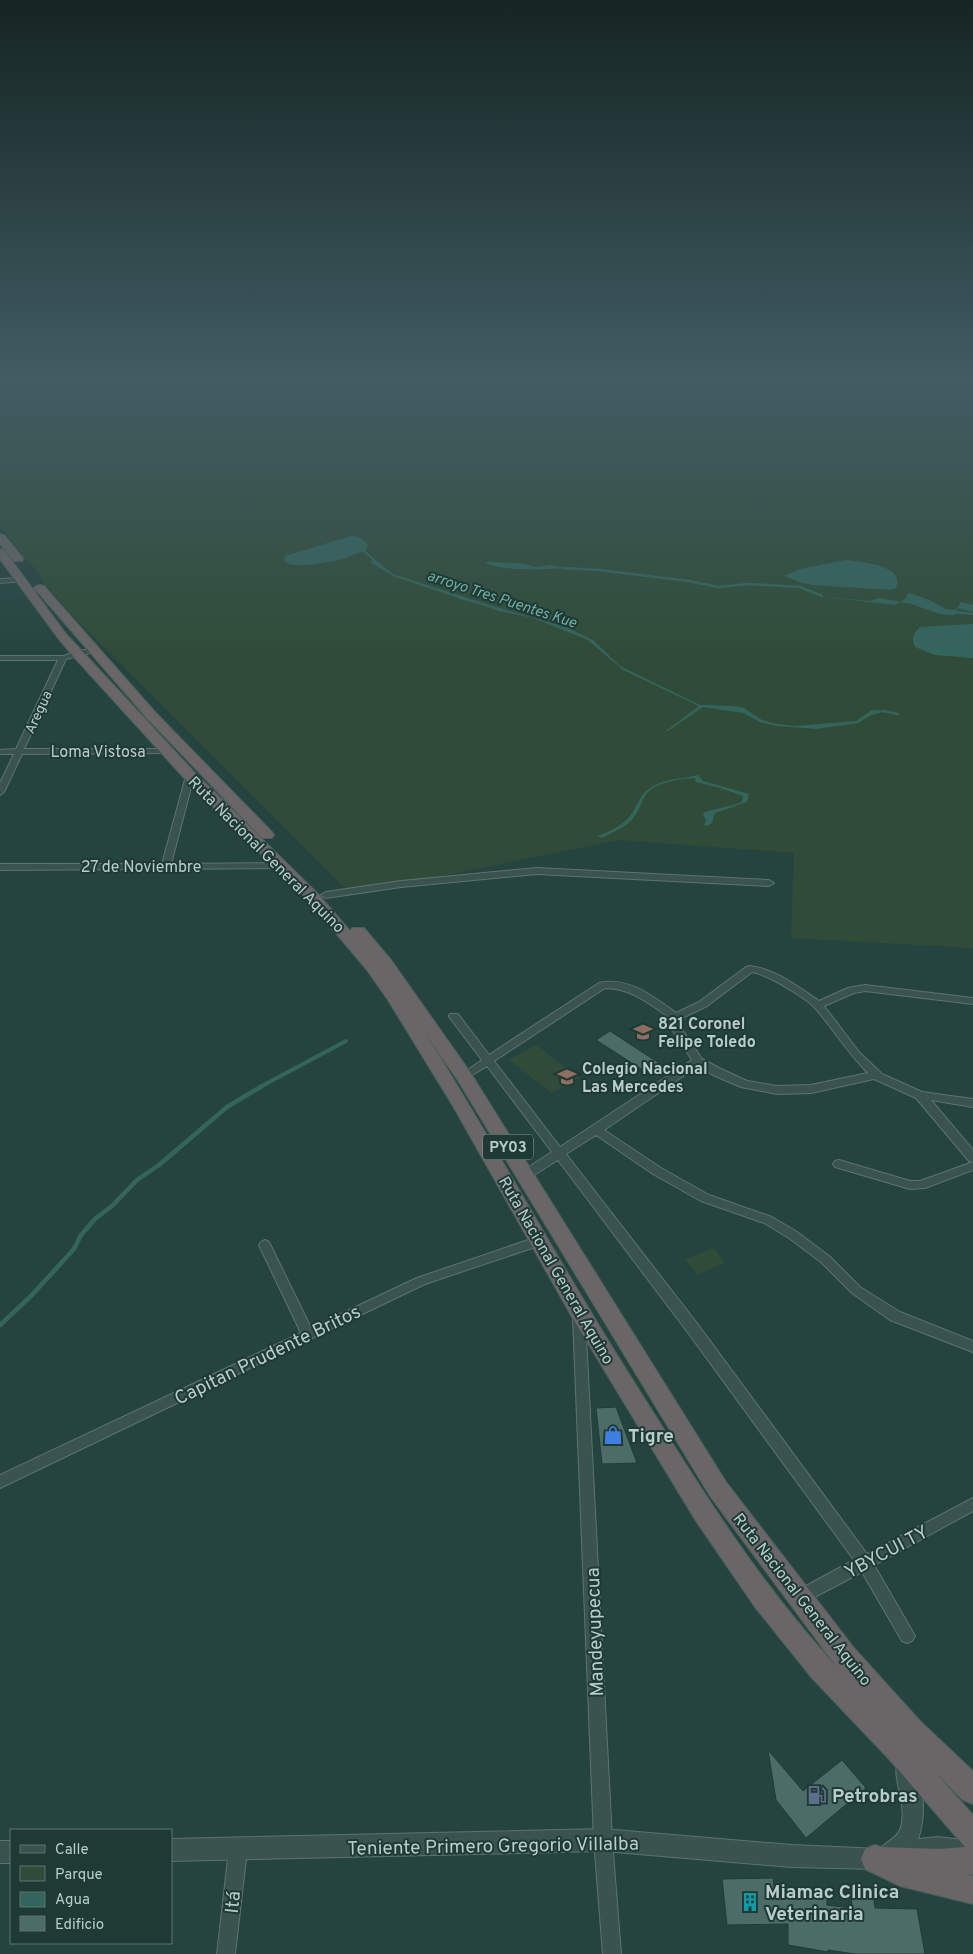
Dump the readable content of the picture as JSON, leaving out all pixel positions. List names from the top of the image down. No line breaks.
{"streets":{"highway":["Ruta Nacional General Aquino","PY03"],"street":["Aregua","Loma Vistosa","27 de Noviembre","Capitan Prudente Britos","YBYCUI TY","Mandeyupecua","Teniente Primero Gregorio Villalba","Itá"]},"crossings":[["Aregua","Loma Vistosa"],["Aregua","Ruta Nacional General Aquino"],["Loma Vistosa","Ruta Nacional General Aquino"],["Ruta Nacional General Aquino","27 de Noviembre"],["Ruta Nacional General Aquino","Capitan Prudente Britos"],["Ruta Nacional General Aquino","YBYCUI TY"],["Ruta Nacional General Aquino","Mandeyupecua"],["Mandeyupecua","Teniente Primero Gregorio Villalba"],["Teniente Primero Gregorio Villalba","Itá"]],"water":["arroyo Tres Puentes Kue"],"places":{"school or university":["821 Coronel Felipe Toledo","Colegio Nacional Las Mercedes"],"shop":["Tigre"],"fuel station":["Petrobras"],"building":["Miamac Clinica Veterinaria"]},"legend":["Calle","Parque","Agua","Edificio"]}
